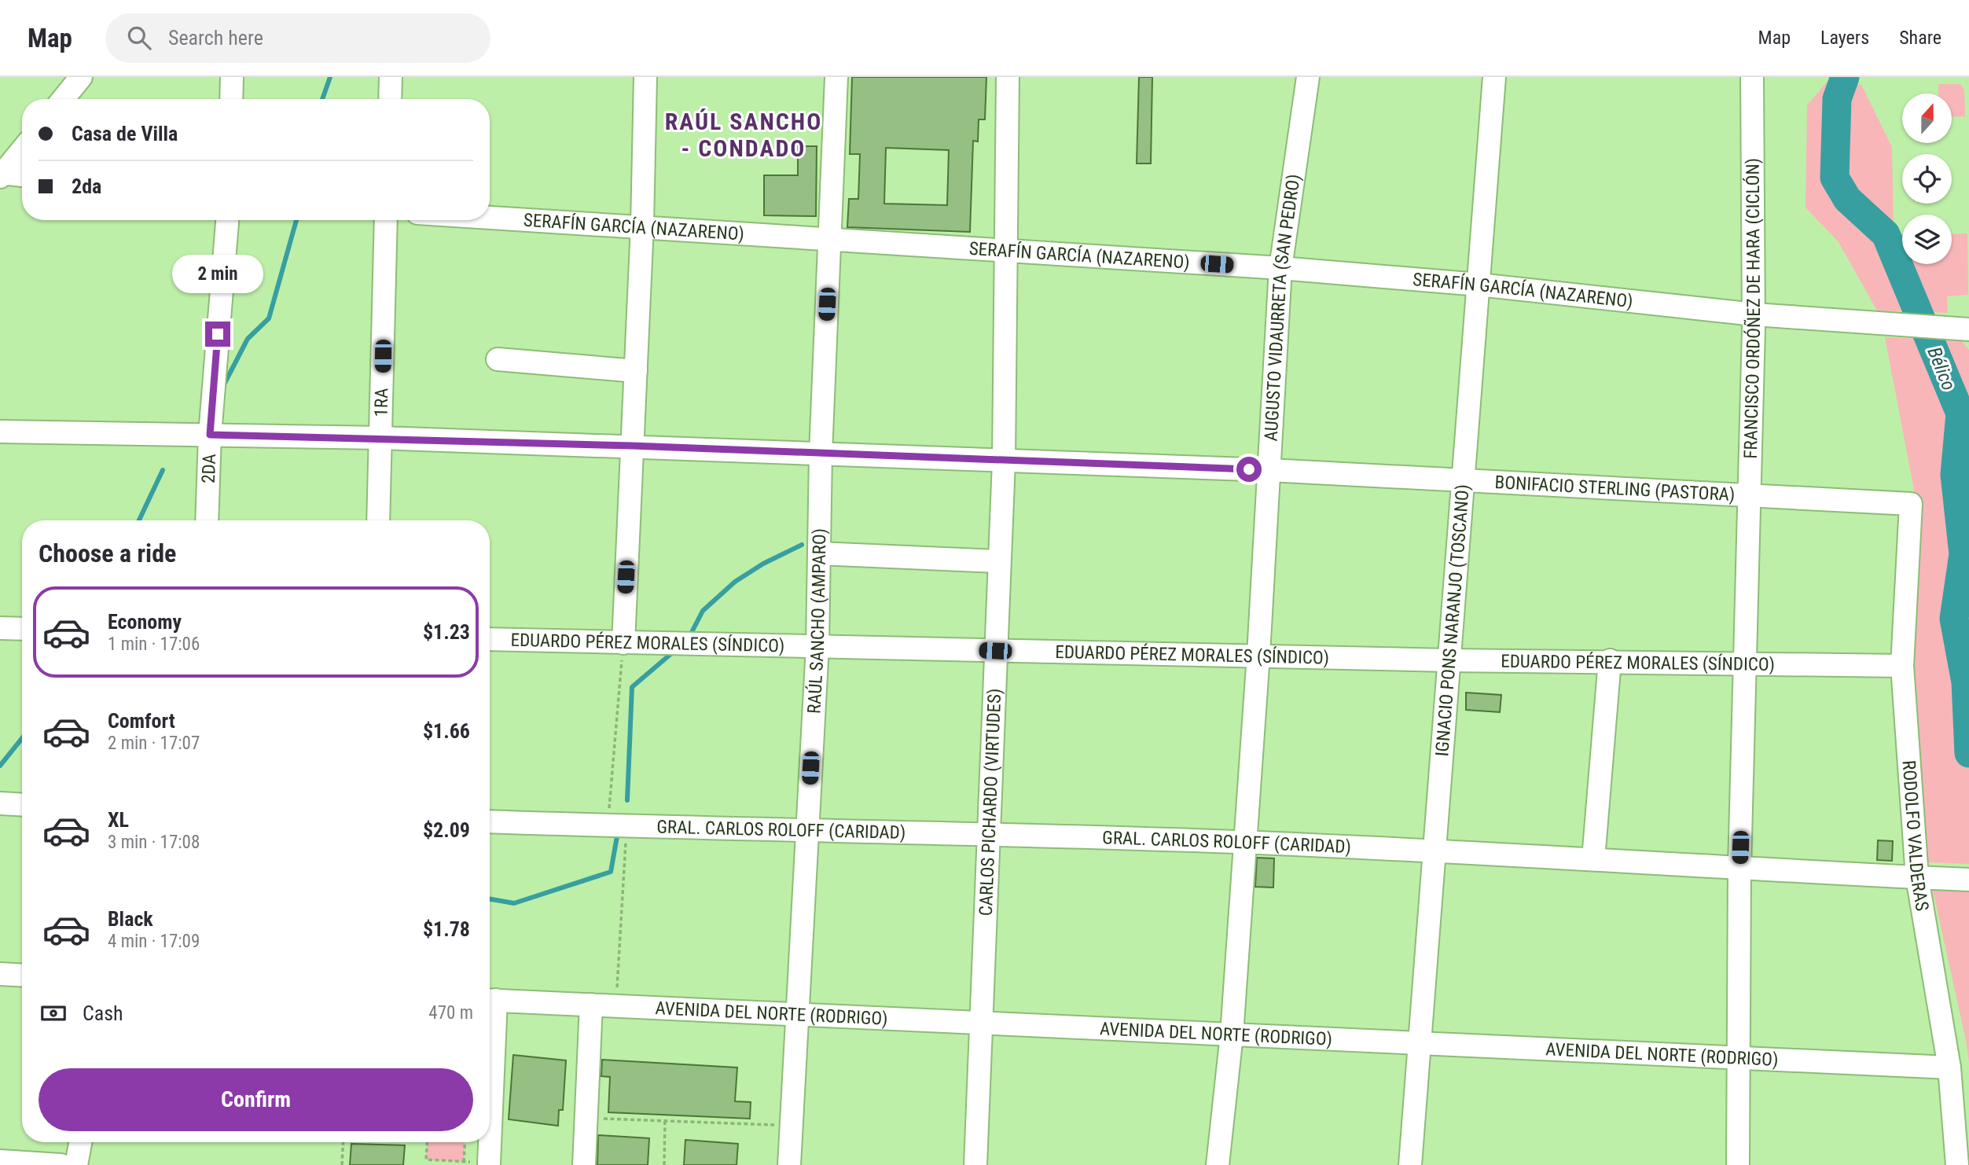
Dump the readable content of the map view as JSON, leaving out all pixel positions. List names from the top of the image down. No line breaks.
{"streets":{"street":["SERAFÍN GARCÍA (NAZARENO)","FRANCISCO ORDÓÑEZ DE HARA (CICLÓN)","AUGUSTO VIDAURRETA (SAN PEDRO)","1RA","2DA","BONIFACIO STERLING (PASTORA)","RAÚL SANCHO (AMPARO)","IGNACIO PONS NARANJO (TOSCANO)","EDUARDO PÉREZ MORALES (SÍNDICO)","CARLOS PICHARDO (VIRTUDES)","GRAL. CARLOS ROLOFF (CARIDAD)","RODOLFO VALDERAS","AVENIDA DEL NORTE (RODRIGO)"]},"crossings":[["SERAFÍN GARCÍA (NAZARENO)","FRANCISCO ORDÓÑEZ DE HARA (CICLÓN)"],["SERAFÍN GARCÍA (NAZARENO)","AUGUSTO VIDAURRETA (SAN PEDRO)"],["SERAFÍN GARCÍA (NAZARENO)","RAÚL SANCHO (AMPARO)"],["SERAFÍN GARCÍA (NAZARENO)","IGNACIO PONS NARANJO (TOSCANO)"],["SERAFÍN GARCÍA (NAZARENO)","CARLOS PICHARDO (VIRTUDES)"],["FRANCISCO ORDÓÑEZ DE HARA (CICLÓN)","BONIFACIO STERLING (PASTORA)"],["FRANCISCO ORDÓÑEZ DE HARA (CICLÓN)","EDUARDO PÉREZ MORALES (SÍNDICO)"],["FRANCISCO ORDÓÑEZ DE HARA (CICLÓN)","GRAL. CARLOS ROLOFF (CARIDAD)"],["FRANCISCO ORDÓÑEZ DE HARA (CICLÓN)","AVENIDA DEL NORTE (RODRIGO)"],["AUGUSTO VIDAURRETA (SAN PEDRO)","BONIFACIO STERLING (PASTORA)"],["AUGUSTO VIDAURRETA (SAN PEDRO)","EDUARDO PÉREZ MORALES (SÍNDICO)"],["AUGUSTO VIDAURRETA (SAN PEDRO)","GRAL. CARLOS ROLOFF (CARIDAD)"],["AUGUSTO VIDAURRETA (SAN PEDRO)","AVENIDA DEL NORTE (RODRIGO)"],["1RA","BONIFACIO STERLING (PASTORA)"],["2DA","BONIFACIO STERLING (PASTORA)"],["BONIFACIO STERLING (PASTORA)","RAÚL SANCHO (AMPARO)"],["BONIFACIO STERLING (PASTORA)","IGNACIO PONS NARANJO (TOSCANO)"],["BONIFACIO STERLING (PASTORA)","CARLOS PICHARDO (VIRTUDES)"],["BONIFACIO STERLING (PASTORA)","RODOLFO VALDERAS"],["RAÚL SANCHO (AMPARO)","EDUARDO PÉREZ MORALES (SÍNDICO)"],["RAÚL SANCHO (AMPARO)","GRAL. CARLOS ROLOFF (CARIDAD)"],["RAÚL SANCHO (AMPARO)","AVENIDA DEL NORTE (RODRIGO)"],["IGNACIO PONS NARANJO (TOSCANO)","EDUARDO PÉREZ MORALES (SÍNDICO)"],["IGNACIO PONS NARANJO (TOSCANO)","GRAL. CARLOS ROLOFF (CARIDAD)"],["IGNACIO PONS NARANJO (TOSCANO)","AVENIDA DEL NORTE (RODRIGO)"],["EDUARDO PÉREZ MORALES (SÍNDICO)","CARLOS PICHARDO (VIRTUDES)"],["EDUARDO PÉREZ MORALES (SÍNDICO)","RODOLFO VALDERAS"],["CARLOS PICHARDO (VIRTUDES)","GRAL. CARLOS ROLOFF (CARIDAD)"],["CARLOS PICHARDO (VIRTUDES)","AVENIDA DEL NORTE (RODRIGO)"],["GRAL. CARLOS ROLOFF (CARIDAD)","RODOLFO VALDERAS"],["RODOLFO VALDERAS","AVENIDA DEL NORTE (RODRIGO)"]],"districts":["RAÚL SANCHO - CONDADO"],"water":["Bélico"],"north":"top","page":{"header":"Map","search":"Search here","nav":["Map","Layers","Share"],"banner":["Casa de Villa","2da"],"bubble":"2 min","heading":"Choose a ride","list":[{"name":"Economy","note":"1 min · 17:06","value":"$1.23"},{"name":"Comfort","note":"2 min · 17:07","value":"$1.66"},{"name":"XL","note":"3 min · 17:08","value":"$2.09"},{"name":"Black","note":"4 min · 17:09","value":"$1.78"}],"pay":["Cash","470 m"],"buttons":"Confirm"}}
